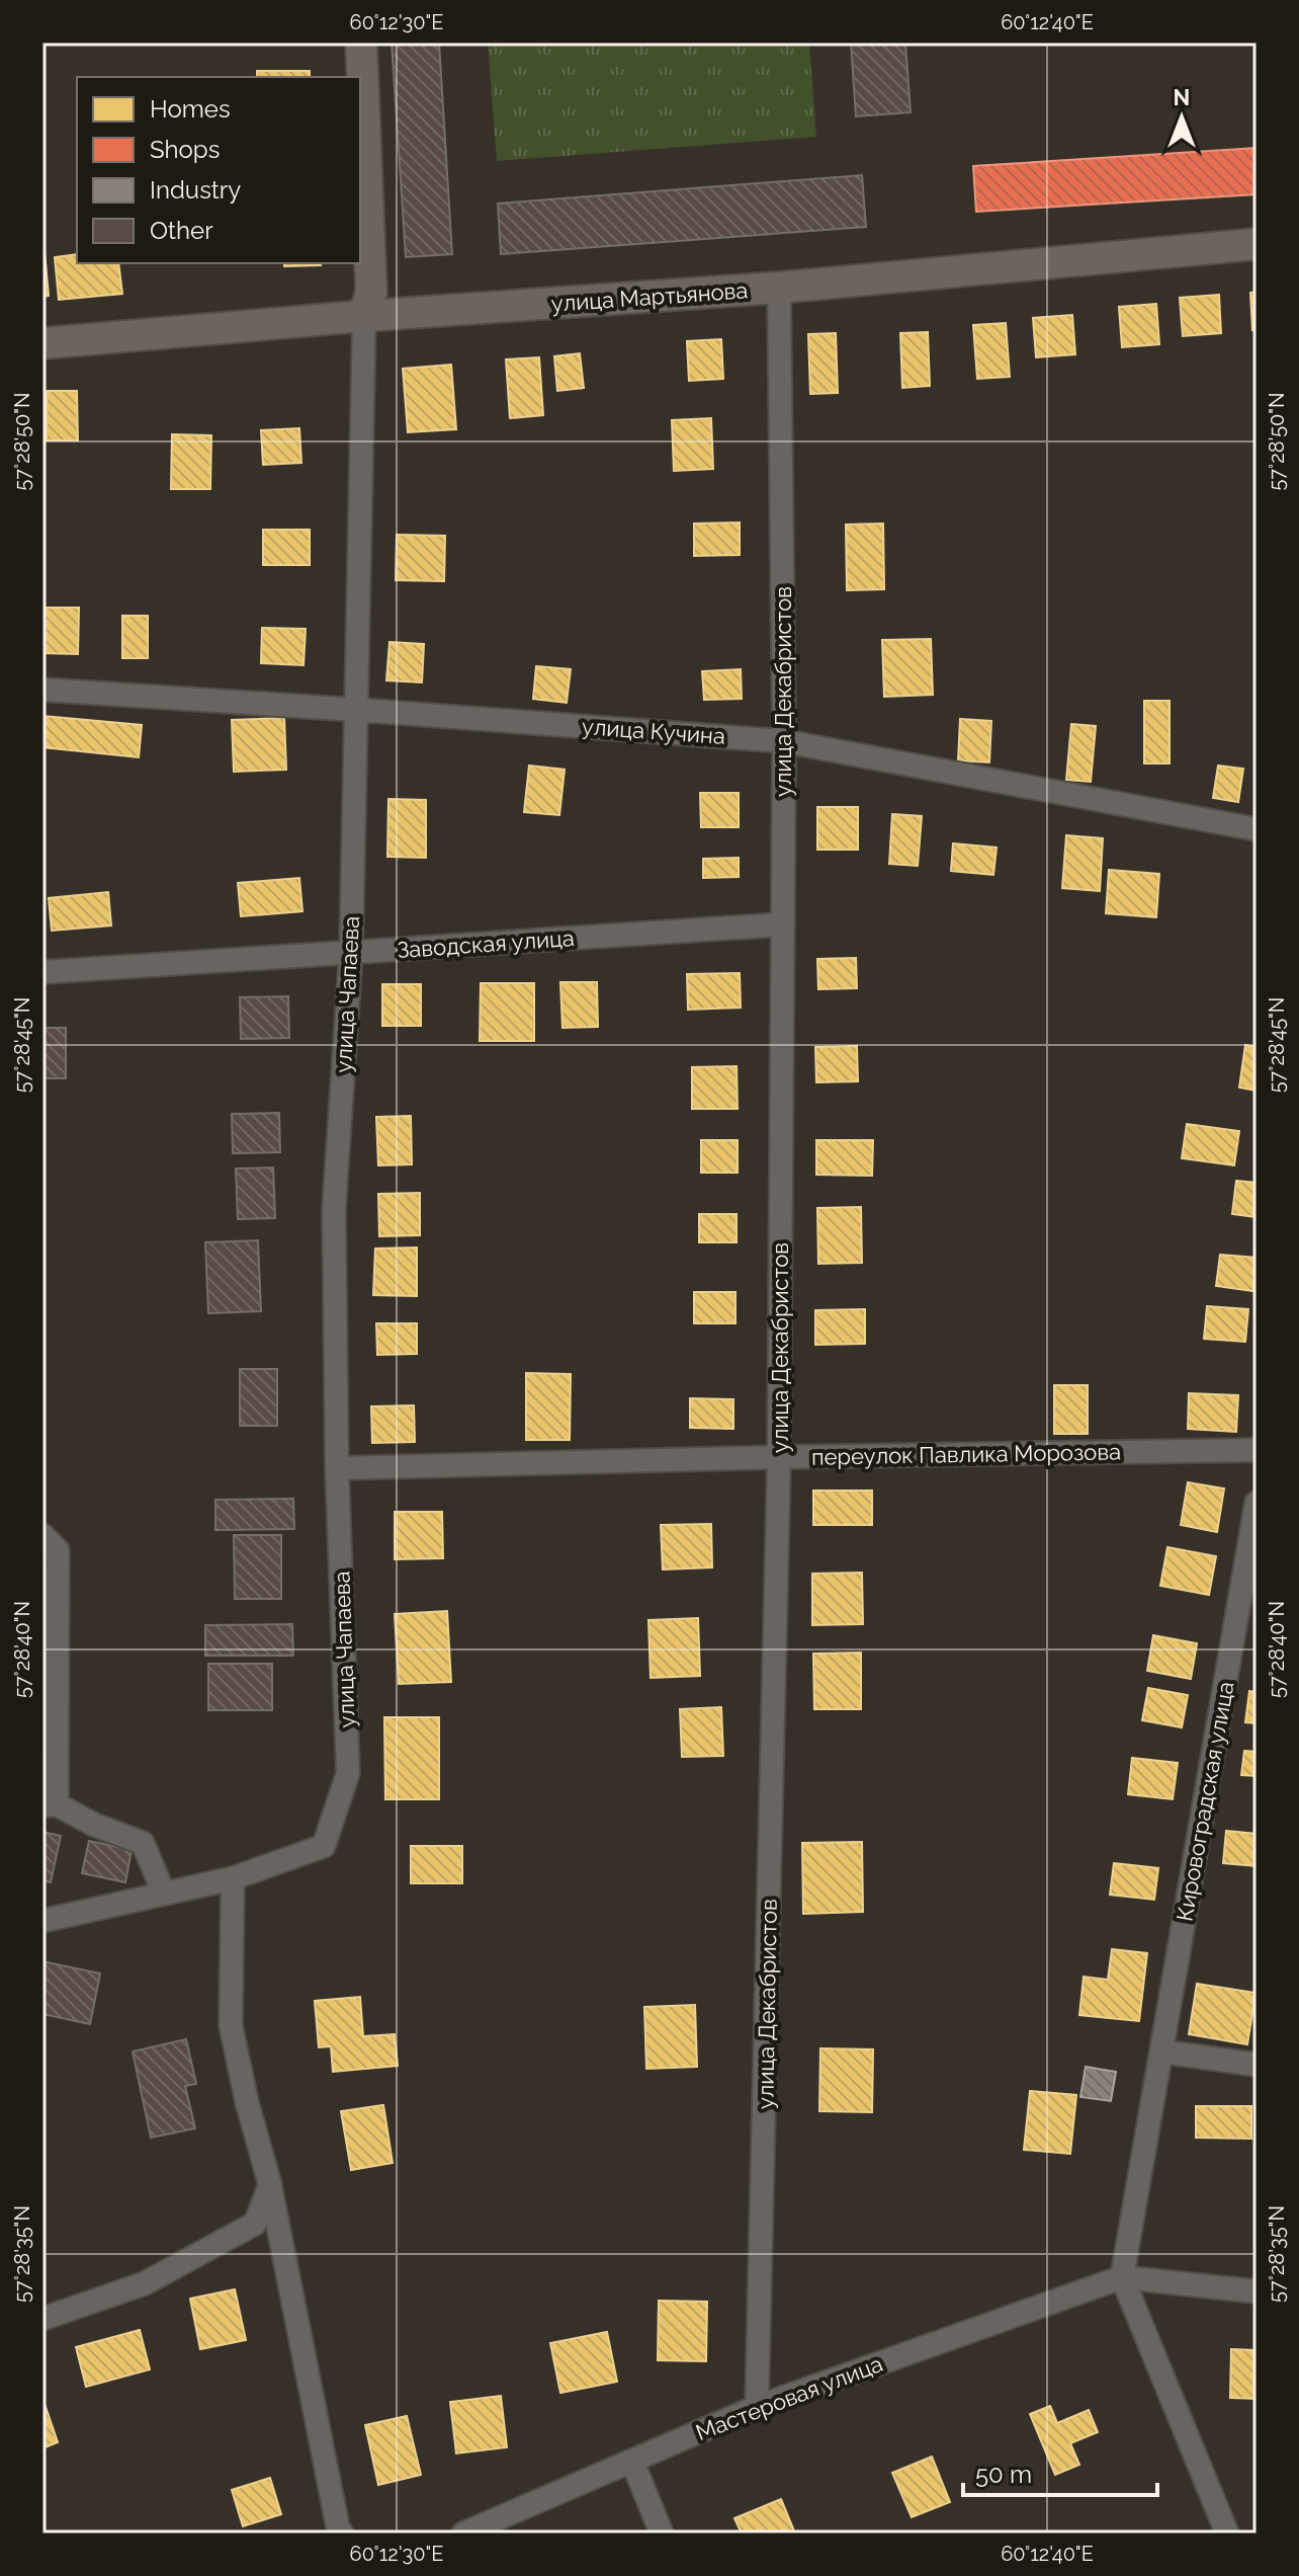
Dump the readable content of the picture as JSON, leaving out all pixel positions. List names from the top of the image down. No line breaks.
{"streets":{"main road":["улица Мартьянова","улица Чапаева"],"street":["улица Декабристов","улица Кучина","Заводская улица","переулок Павлика Морозова","Кировоградская улица","Мастеровая улица"]},"crossings":[["улица Мартьянова","улица Декабристов"],["улица Мартьянова","улица Чапаева"],["улица Декабристов","улица Кучина"],["улица Декабристов","Заводская улица"],["улица Декабристов","переулок Павлика Морозова"],["улица Декабристов","Мастеровая улица"],["улица Кучина","улица Чапаева"],["Заводская улица","улица Чапаева"],["улица Чапаева","переулок Павлика Морозова"],["Кировоградская улица","Мастеровая улица"]],"legend":["Homes","Shops","Industry","Other"],"scale_bar":"50 m","north":"top","coordinates":["60°12'30\"E","60°12'40\"E","57°28'50\"N","57°28'45\"N","57°28'40\"N","57°28'35\"N"]}
